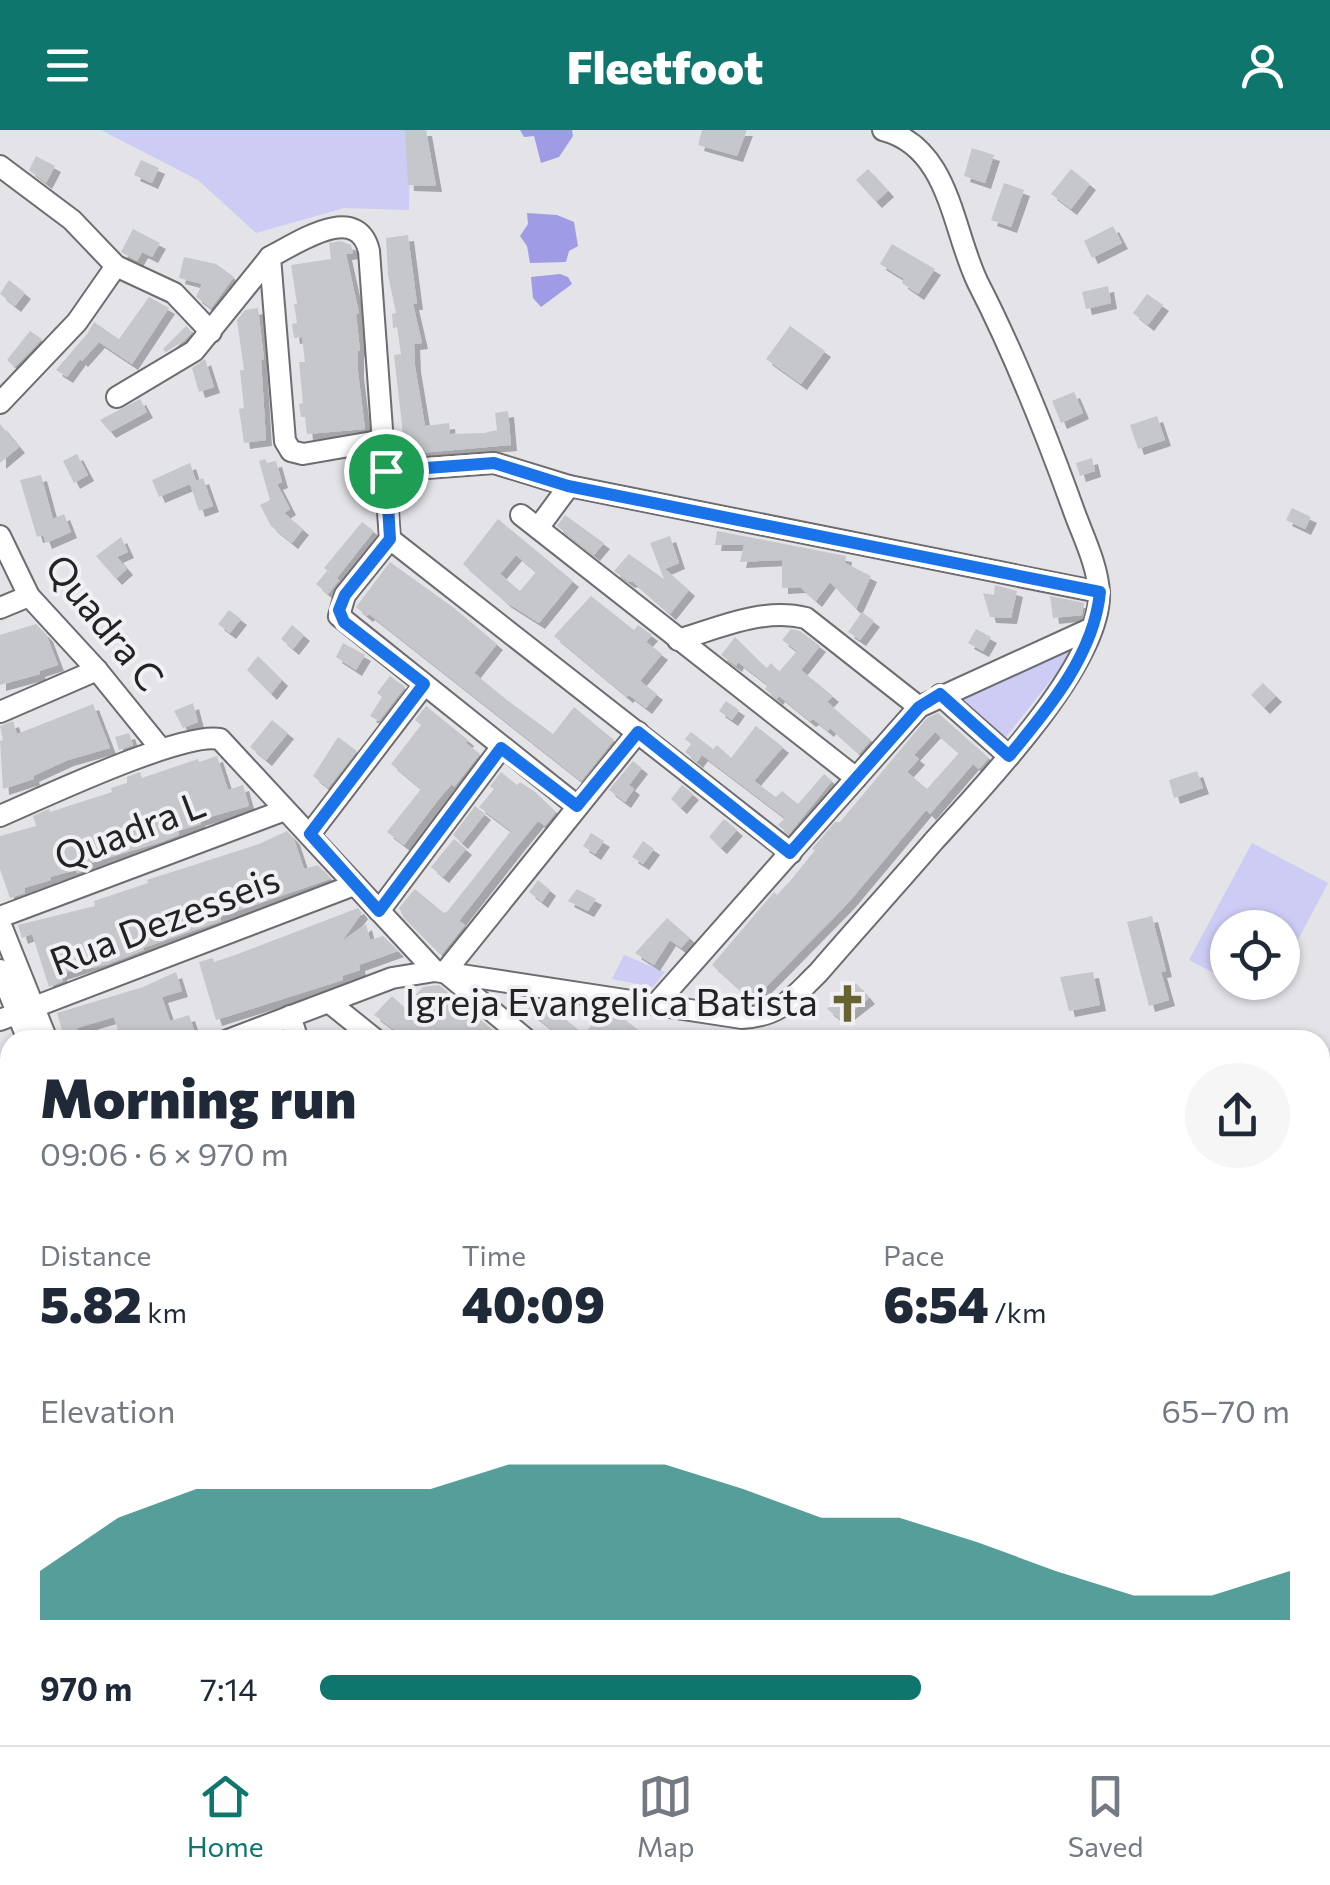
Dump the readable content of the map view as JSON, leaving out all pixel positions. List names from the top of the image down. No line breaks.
{"streets":{"street":["Quadra C","Quadra L","Rua Dezesseis"]},"places":{"church":["Igreja Evangelica Batista"]},"page":{"header":"Fleetfoot","heading":["Morning run","09:06 · 6 × 970 m"],"stats":[["Distance","5.82 km"],["Time","40:09"],["Pace","6:54 /km"]],"chart":["Elevation","65–70 m"],"list":[{"name":"970 m","note":"7:14"}],"tabs":["Home","Map","Saved"]}}
